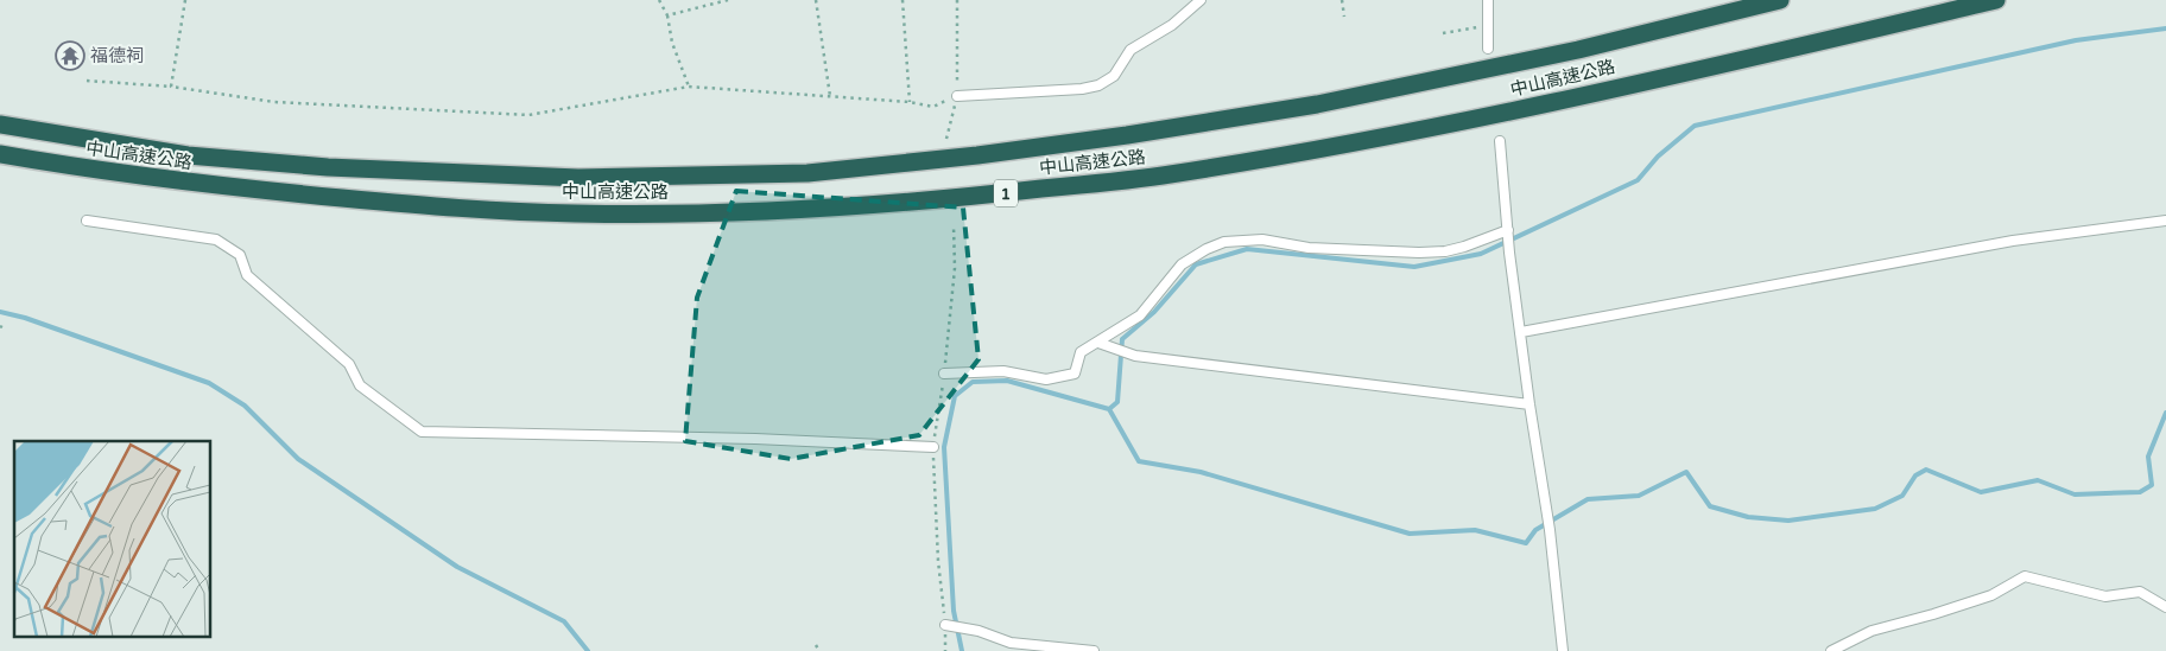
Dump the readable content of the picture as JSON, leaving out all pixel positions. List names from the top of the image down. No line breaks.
{"streets":{"highway":["中山高速公路","1"]},"places":{"temple":["福德祠"]}}
